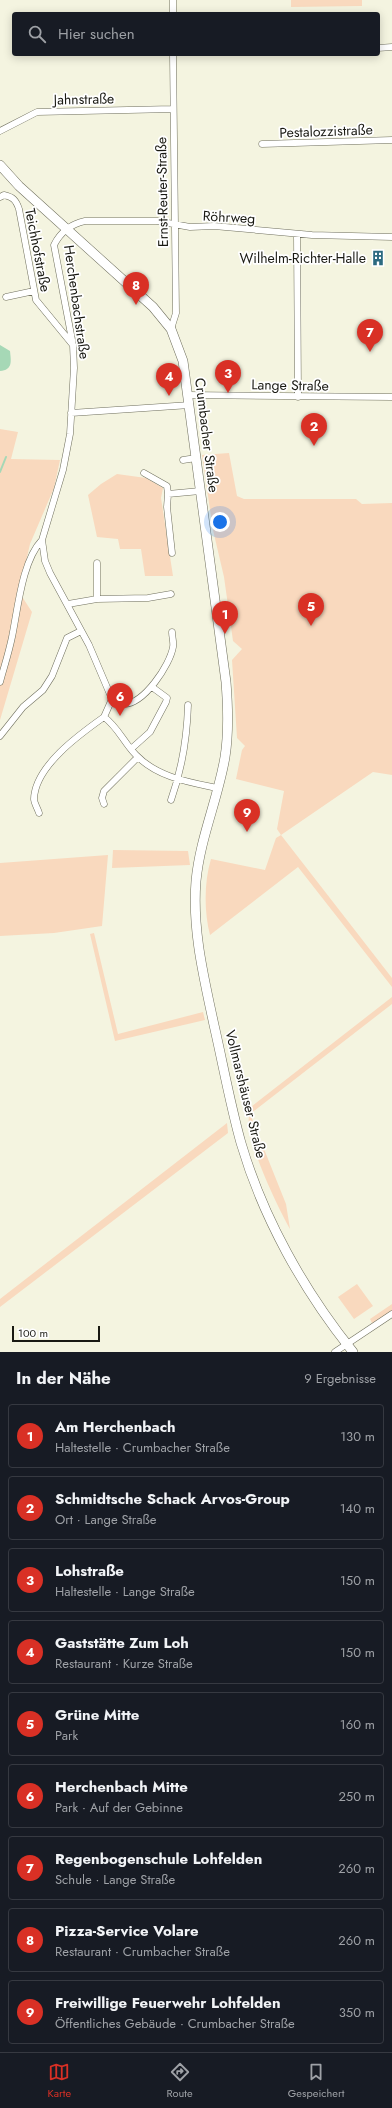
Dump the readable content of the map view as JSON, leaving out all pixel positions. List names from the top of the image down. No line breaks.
{"streets":{"main road":["Crumbacher Straße","Vollmarshäuser Straße"],"street":["Jahnstraße","Pestalozzistraße","Ernst-Reuter-Straße","Röhrweg","Teichhofstraße","Herchenbachstraße","Lange Straße"]},"crossings":[["Jahnstraße","Ernst-Reuter-Straße"],["Ernst-Reuter-Straße","Röhrweg"],["Ernst-Reuter-Straße","Crumbacher Straße"],["Röhrweg","Herchenbachstraße"],["Röhrweg","Crumbacher Straße"],["Teichhofstraße","Herchenbachstraße"],["Herchenbachstraße","Crumbacher Straße"],["Lange Straße","Crumbacher Straße"],["Crumbacher Straße","Vollmarshäuser Straße"]],"places":{"building":["Wilhelm-Richter-Halle"]},"scale_bar":"100 m","page":{"search":"Hier suchen","pins":["8","7","3","4","2","5","1","6","9"],"scale":"100 m","heading":["In der Nähe","9 Ergebnisse"],"list":[{"mark":"1","name":"Am Herchenbach","note":"Haltestelle · Crumbacher Straße","value":"130 m"},{"mark":"2","name":"Schmidtsche Schack Arvos-Group","note":"Ort · Lange Straße","value":"140 m"},{"mark":"3","name":"Lohstraße","note":"Haltestelle · Lange Straße","value":"150 m"},{"mark":"4","name":"Gaststätte Zum Loh","note":"Restaurant · Kurze Straße","value":"150 m"},{"mark":"5","name":"Grüne Mitte","note":"Park","value":"160 m"},{"mark":"6","name":"Herchenbach Mitte","note":"Park · Auf der Gebinne","value":"250 m"},{"mark":"7","name":"Regenbogenschule Lohfelden","note":"Schule · Lange Straße","value":"260 m"},{"mark":"8","name":"Pizza-Service Volare","note":"Restaurant · Crumbacher Straße","value":"260 m"},{"mark":"9","name":"Freiwillige Feuerwehr Lohfelden","note":"Öffentliches Gebäude · Crumbacher Straße","value":"350 m"}],"nav":["Karte","Route","Gespeichert"]}}
